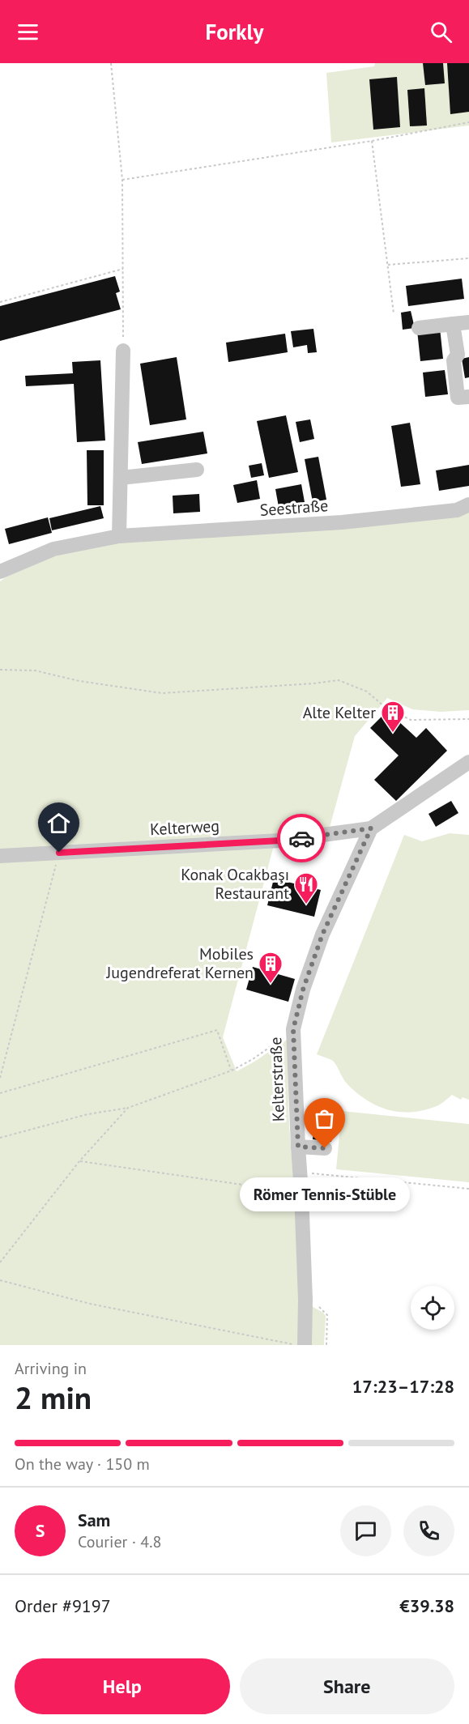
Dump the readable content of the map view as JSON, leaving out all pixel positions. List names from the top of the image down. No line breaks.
{"streets":{"street":["Seestraße","Kelterweg","Kelterstraße"]},"crossings":[["Kelterweg","Kelterstraße"]],"places":{"building":["Alte Kelter","Mobiles Jugendreferat Kernen"],"restaurant":["Konak Ocakbaşı Restaurant"],"other":["Römer Tennis-Stüble"]},"page":{"header":"Forkly","bubble":"Römer Tennis-Stüble","heading":["2 min","Arriving in","17:23–17:28"],"panel":["Sam","Courier · 4.8","Order #9197","€39.38"],"bar":"On the way · 150 m","round":"S","buttons":["Help","Share"]}}
